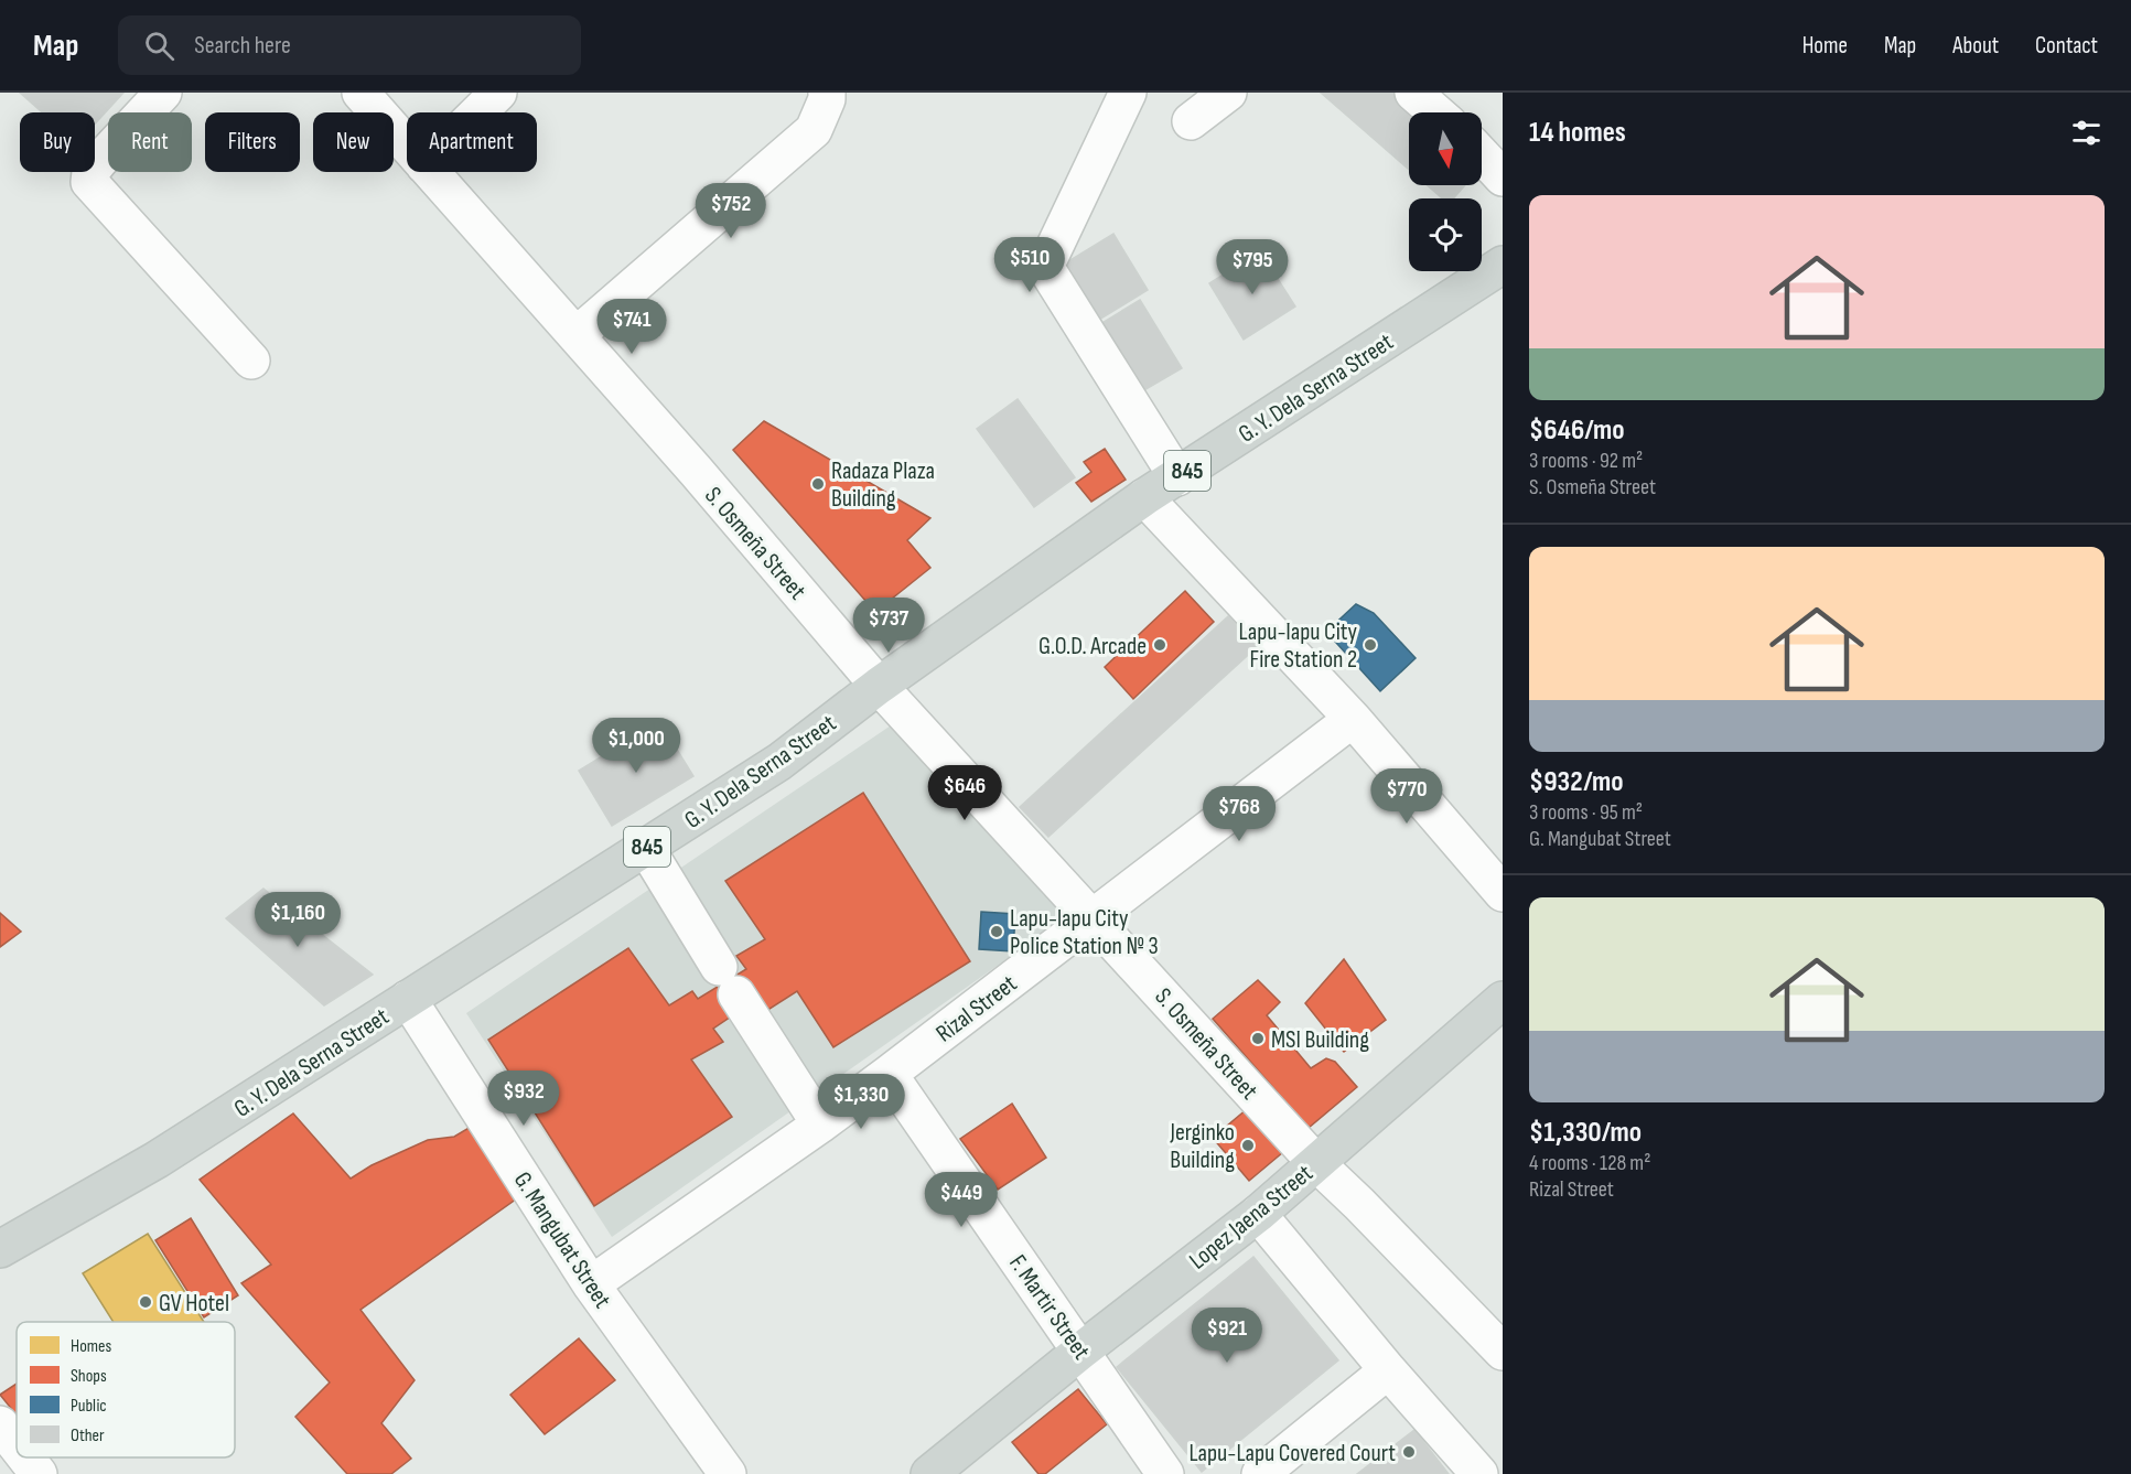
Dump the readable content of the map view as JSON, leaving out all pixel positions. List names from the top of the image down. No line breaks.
{"streets":{"main road":["G. Y. Dela Serna Street","845","Lopez Jaena Street"],"street":["S. Osmeña Street","Rizal Street","G. Mangubat Street","F. Martir Street"]},"crossings":[["G. Y. Dela Serna Street","S. Osmeña Street"],["G. Y. Dela Serna Street","G. Mangubat Street"],["S. Osmeña Street","Rizal Street"],["S. Osmeña Street","Lopez Jaena Street"],["Rizal Street","G. Mangubat Street"],["Rizal Street","F. Martir Street"],["Lopez Jaena Street","F. Martir Street"]],"places":["Radaza Plaza Building","G.O.D. Arcade","Lapu-lapu City Fire Station 2","Lapu-lapu City Police Station № 3","MSI Building","Jerginko Building","GV Hotel","Lapu-Lapu Covered Court"],"legend":["Homes","Shops","Public","Other"],"north":"bottom","page":{"header":"Map","search":"Search here","nav":["Home","Map","About","Contact"],"heading":"14 homes","chip":["Buy","Rent","Filters","New","Apartment"],"list":[{"name":"$646/mo","note":"3 rooms · 92 m² · S. Osmeña Street"},{"name":"$932/mo","note":"3 rooms · 95 m² · G. Mangubat Street"},{"name":"$1,330/mo","note":"4 rooms · 128 m² · Rizal Street"}],"price":["$752","$510","$795","$741","$737","$1,000","$646","$770","$768","$1,160","$932","$1,330","$449","$921"]}}
